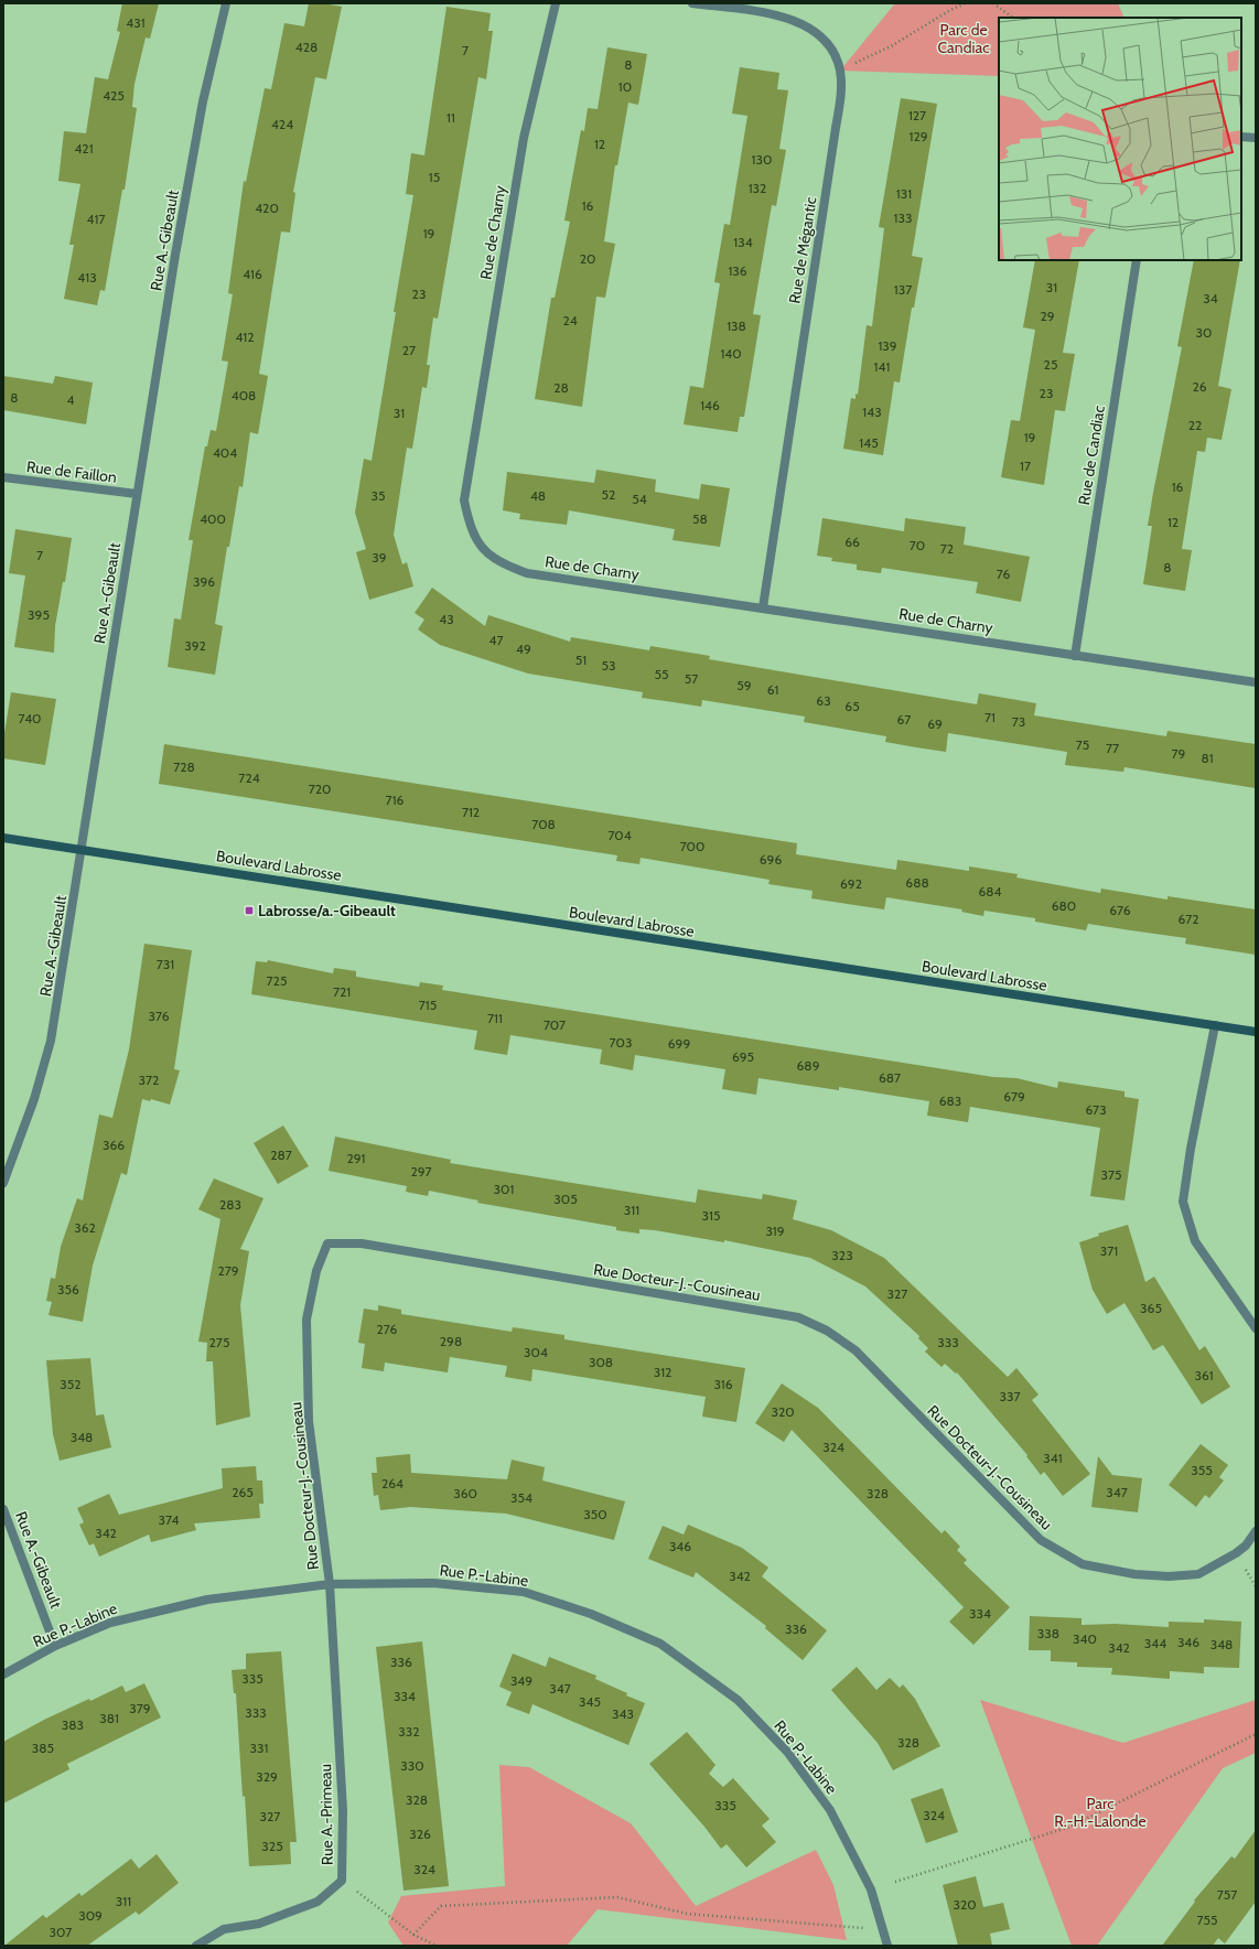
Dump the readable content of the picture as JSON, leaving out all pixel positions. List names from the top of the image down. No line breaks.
{"streets":{"main road":["Boulevard Labrosse"],"street":["Rue de Charny","Rue A.-Gibeault","Rue de Mégantic","Rue de Candiac","Rue de Faillon","Rue Docteur-J.-Cousineau","Rue P.-Labine","Rue A.-Primeau"]},"crossings":[["Rue de Charny","Rue de Mégantic"],["Rue de Charny","Rue de Candiac"],["Rue A.-Gibeault","Rue de Faillon"],["Rue A.-Gibeault","Boulevard Labrosse"],["Rue A.-Gibeault","Rue P.-Labine"],["Rue Docteur-J.-Cousineau","Rue P.-Labine"],["Rue Docteur-J.-Cousineau","Rue A.-Primeau"],["Rue P.-Labine","Rue A.-Primeau"]],"parks":["Parc de Candiac","Parc R.-H.-Lalonde"],"places":{"transit":["Labrosse/a.-Gibeault"]},"house_numbers":["431","428","7","8","10","425","127","11","424","129","12","421","130","15","132","131","16","420","133","417","19","134","20","136","416","413","31","137","23","34","29","24","138","30","412","139","27","140","25","141","26","28","23","408","8","4","146","143","31","22","19","145","404","17","16","52","35","48","54","400","58","12","66","70","72","7","39","8","76","396","395","43","47","392","49","51","53","55","57","59","61","63","65","71","740","67","73","69","75","77","79","81","728","724","720","716","712","708","704","700","696","688","692","684","680","676","672","731","725","721","715","376","711","707","703","699","695","689","687","372","679","683","673","366","287","291","297","375","301","305","283","311","315","362","319","371","323","279","356","327","365","276","298","275","333","304","308","312","361","352","316","337","320","348","324","341","355","264","265","347","360","328","354","350","374","342","346","342","334","336","338","340","346","344","348","342","336","335","349","347","334","345","379","333","343","381","383","332","328","385","331","330","329","328","335","324","327","326","325","324","757","311","320","309","755","307"]}
